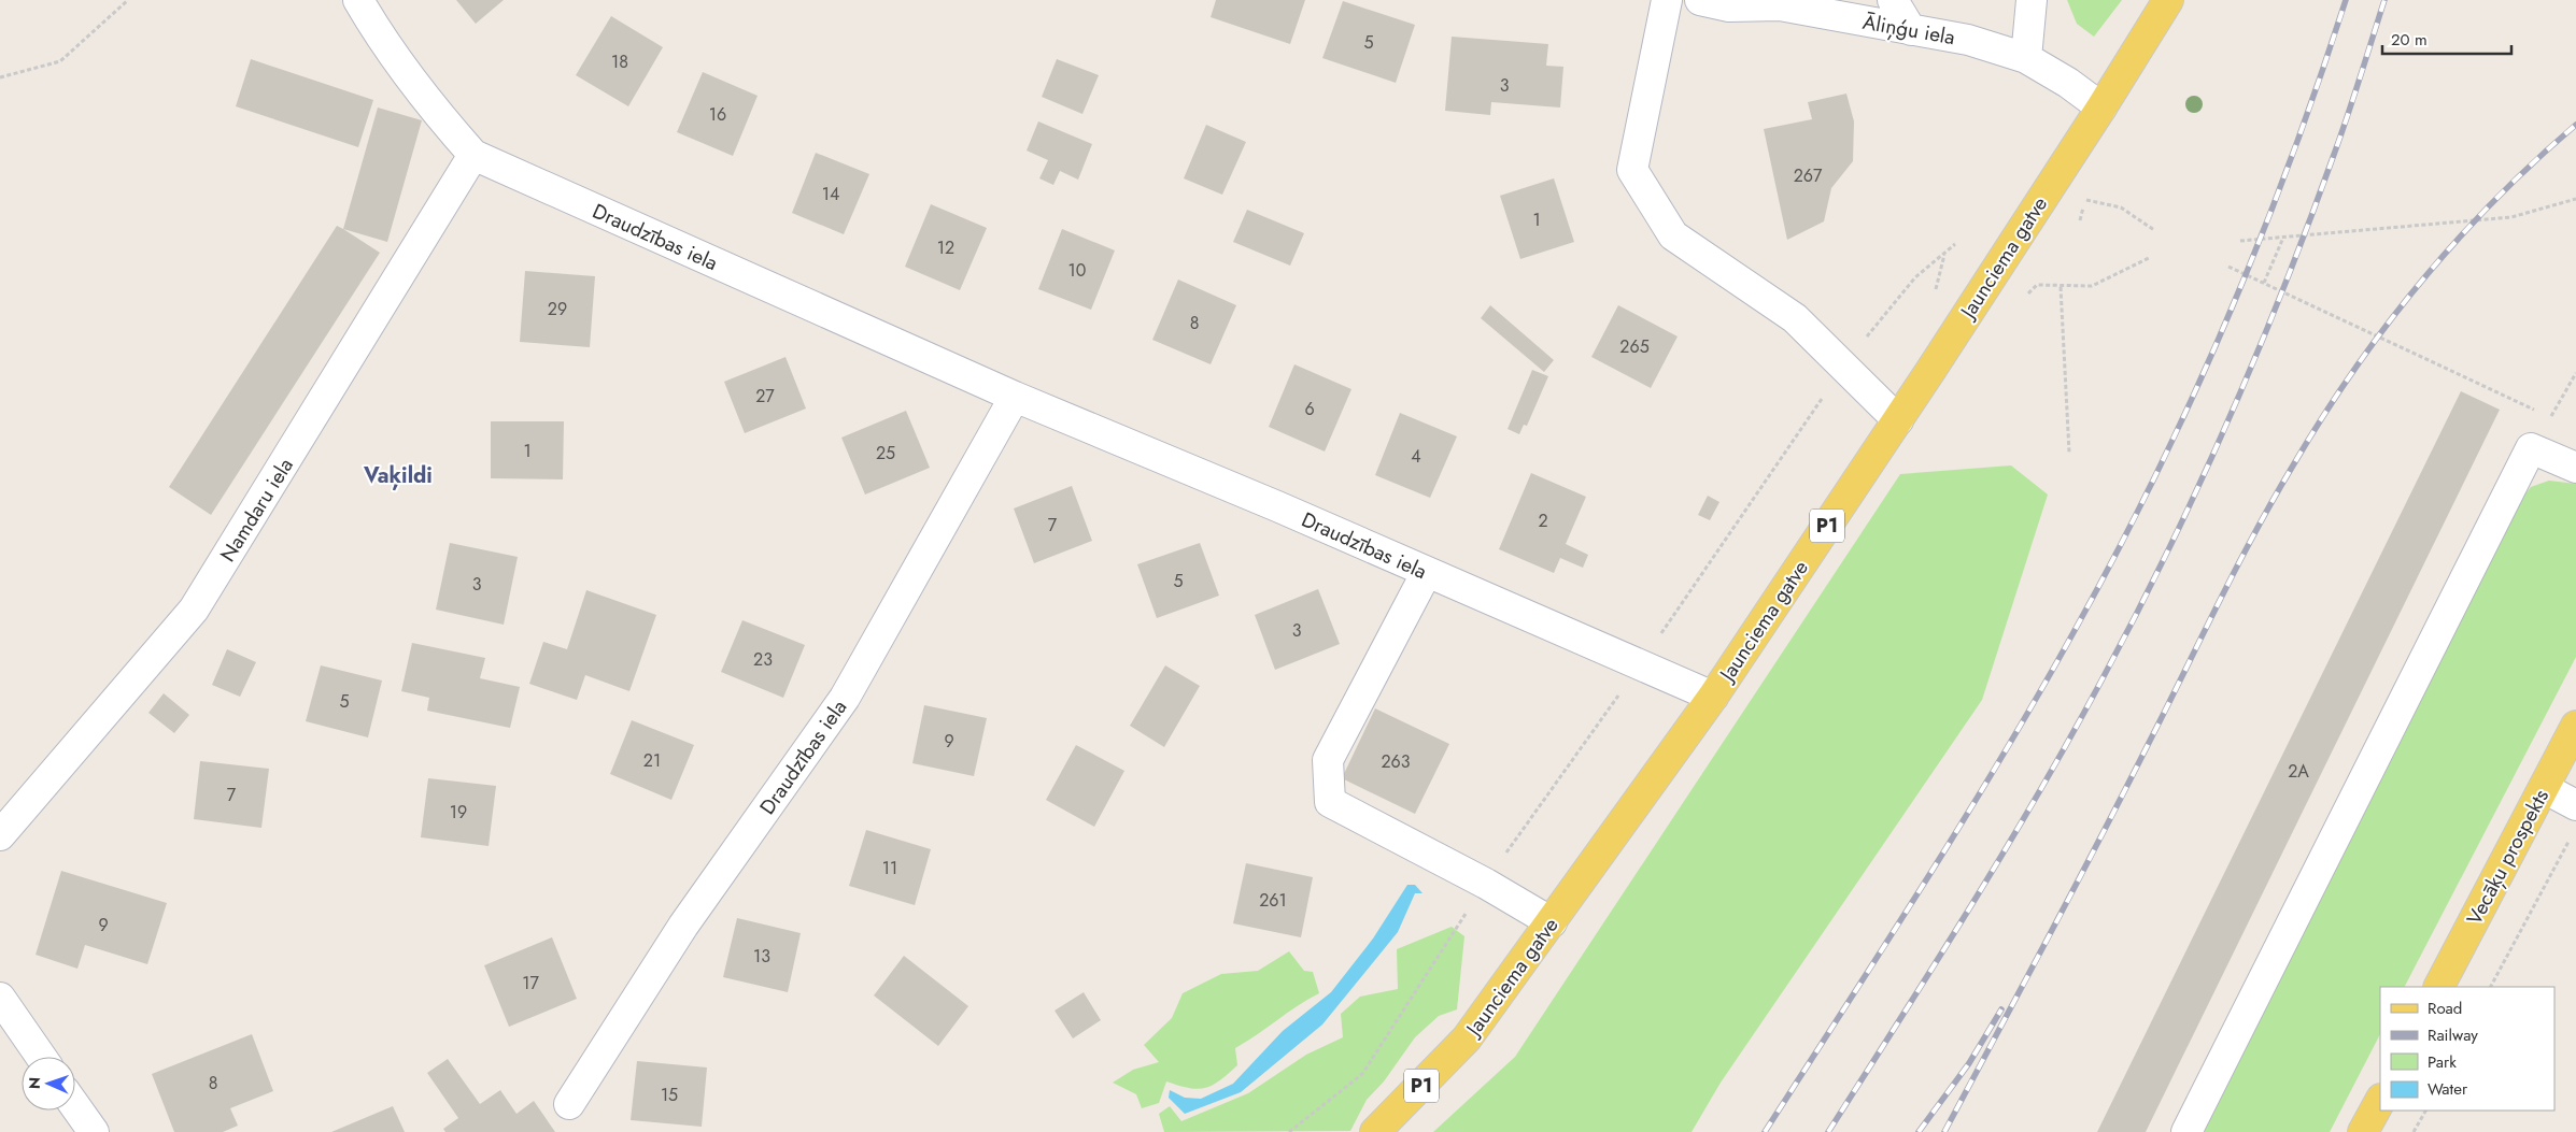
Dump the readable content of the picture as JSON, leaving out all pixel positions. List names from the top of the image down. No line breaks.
{"streets":{"main road":["Jaunciema gatve","P1","Vecāķu prospekts"],"street":["Āliņģu iela","Draudzības iela","Namdaru iela"]},"crossings":[["Āliņģu iela","Jaunciema gatve"],["Draudzības iela","Jaunciema gatve"],["Draudzības iela","Namdaru iela"]],"districts":["Vaķildi"],"house_numbers":["5","18","3","16","267","14","1","12","10","29","8","265","27","6","1","25","4","2","7","5","3","3","23","5","9","21","263","2A","7","19","11","261","9","13","17","8","15"],"legend":["Road","Railway","Park","Water"],"scale_bar":"20 m","north":"left"}
